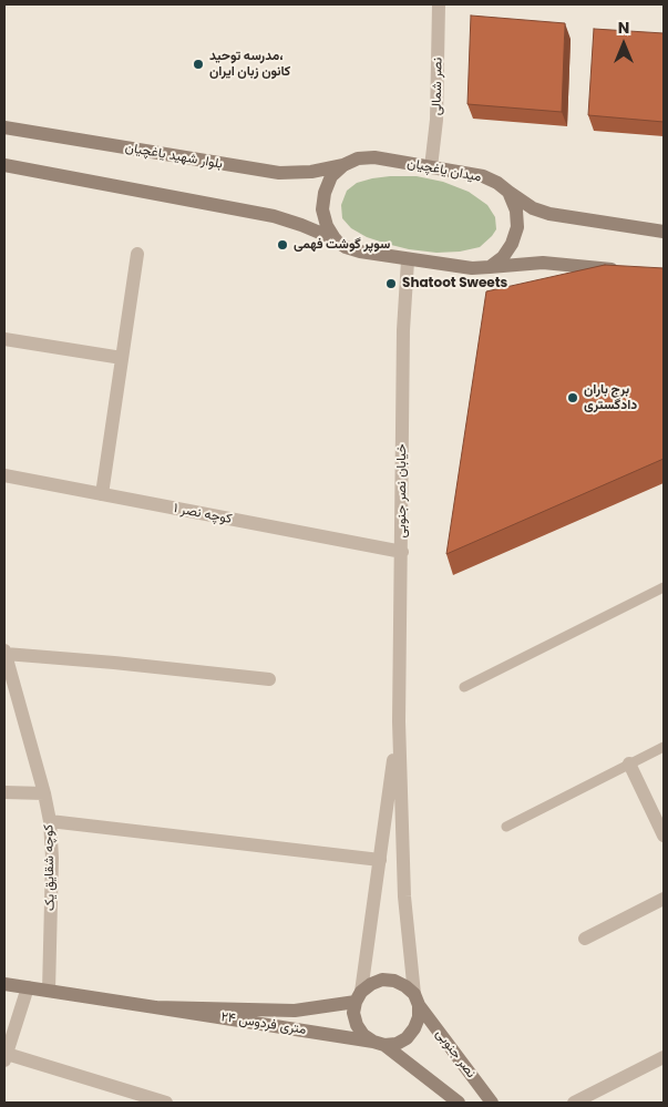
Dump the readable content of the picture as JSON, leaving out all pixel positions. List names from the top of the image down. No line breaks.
{"streets":{"main road":["بلوار شهید یاغچیان","میدان یاغچیان","۲۴ متری فردوس","نصر جنوبی"],"street":["نصر شمالی","خیابان نصر جنوبی","کوچه نصر ۱","کوچه شقایق یک"]},"crossings":[["نصر شمالی","میدان یاغچیان"],["بلوار شهید یاغچیان","میدان یاغچیان"],["خیابان نصر جنوبی","کوچه نصر ۱"],["خیابان نصر جنوبی","۲۴ متری فردوس"],["خیابان نصر جنوبی","نصر جنوبی"],["کوچه شقایق یک","۲۴ متری فردوس"],["۲۴ متری فردوس","نصر جنوبی"]],"places":["مدرسه توحید، کانون زبان ایران","سوپر گوشت فهمی","Shatoot Sweets","برج باران دادگستری"],"north":"top"}
